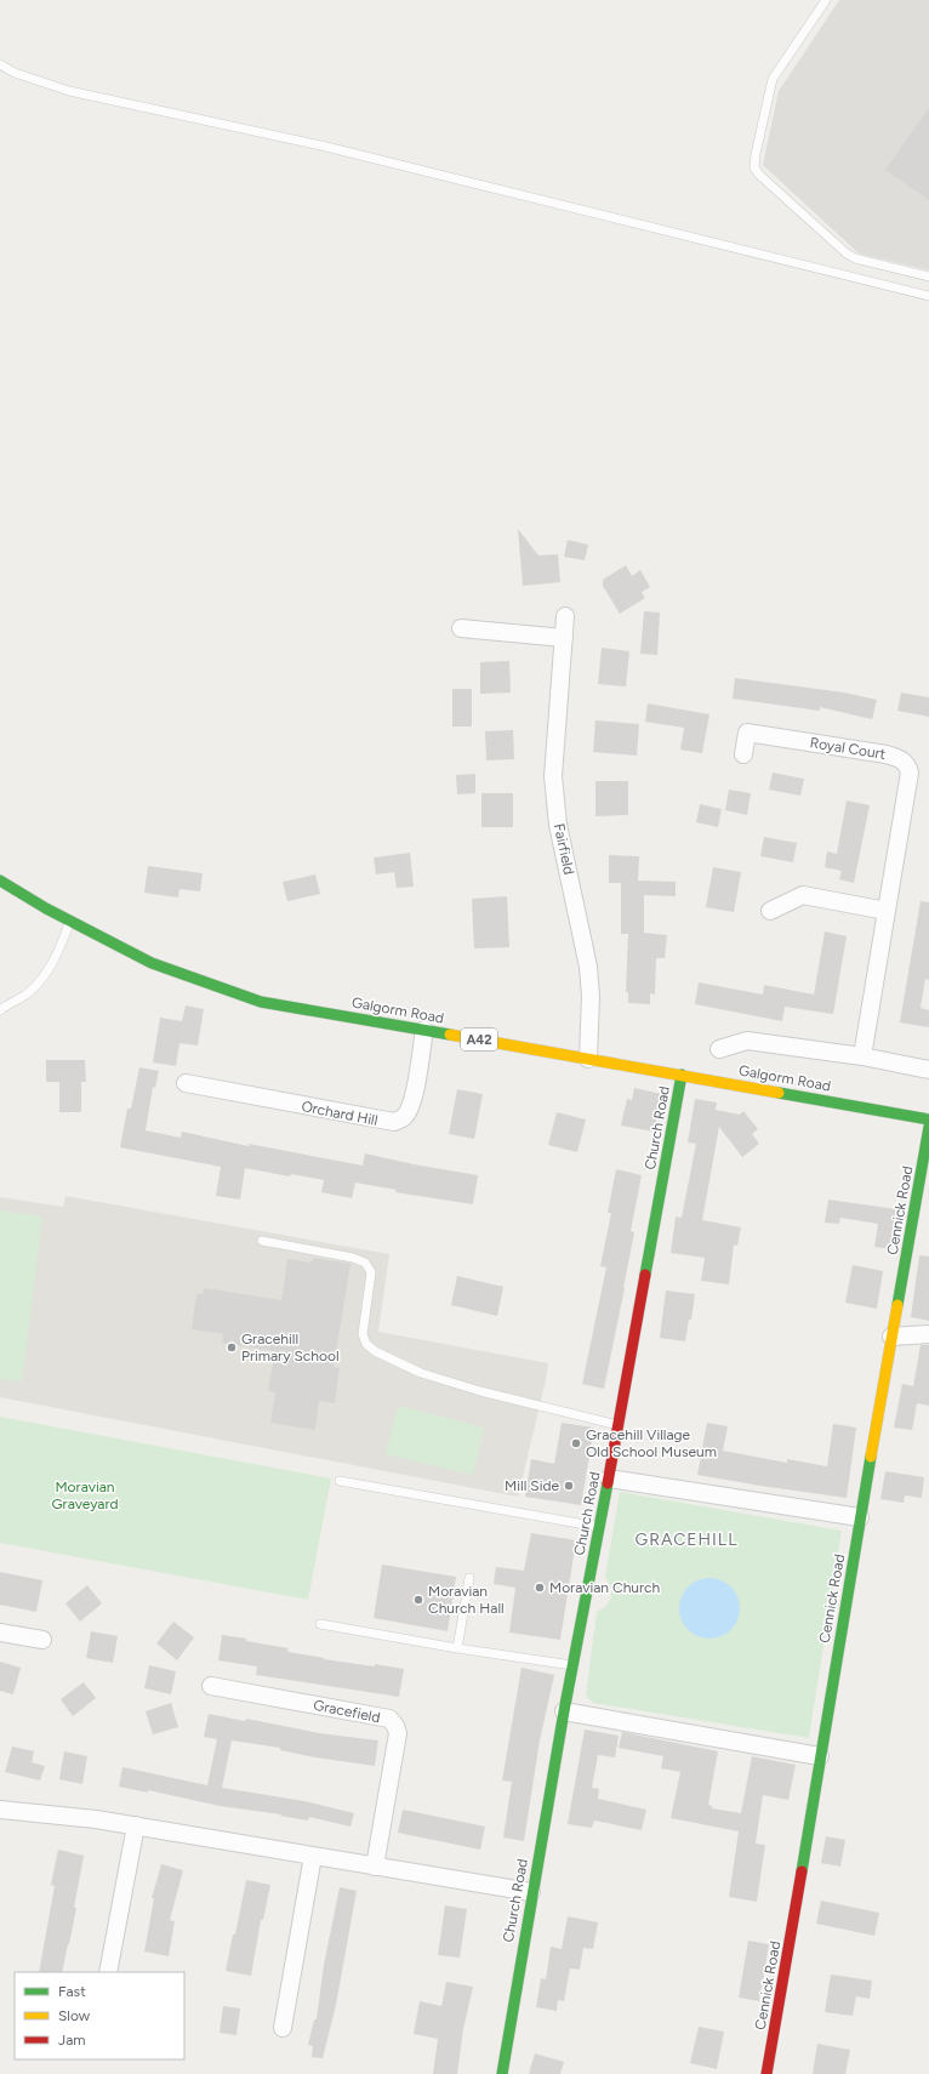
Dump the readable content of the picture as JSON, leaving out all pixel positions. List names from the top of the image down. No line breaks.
{"streets":{"street":["Royal Court","Fairfield","Galgorm Road","A42","Orchard Hill","Church Road","Cennick Road","Gracefield"]},"crossings":[["Fairfield","Galgorm Road"],["Galgorm Road","Orchard Hill"],["Galgorm Road","Church Road"]],"districts":["GRACEHILL"],"parks":["Moravian Graveyard"],"places":["Gracehill Primary School","Gracehill Village Old School Museum","Mill Side","Moravian Church","Moravian Church Hall"],"legend":["Fast","Slow","Jam"]}
